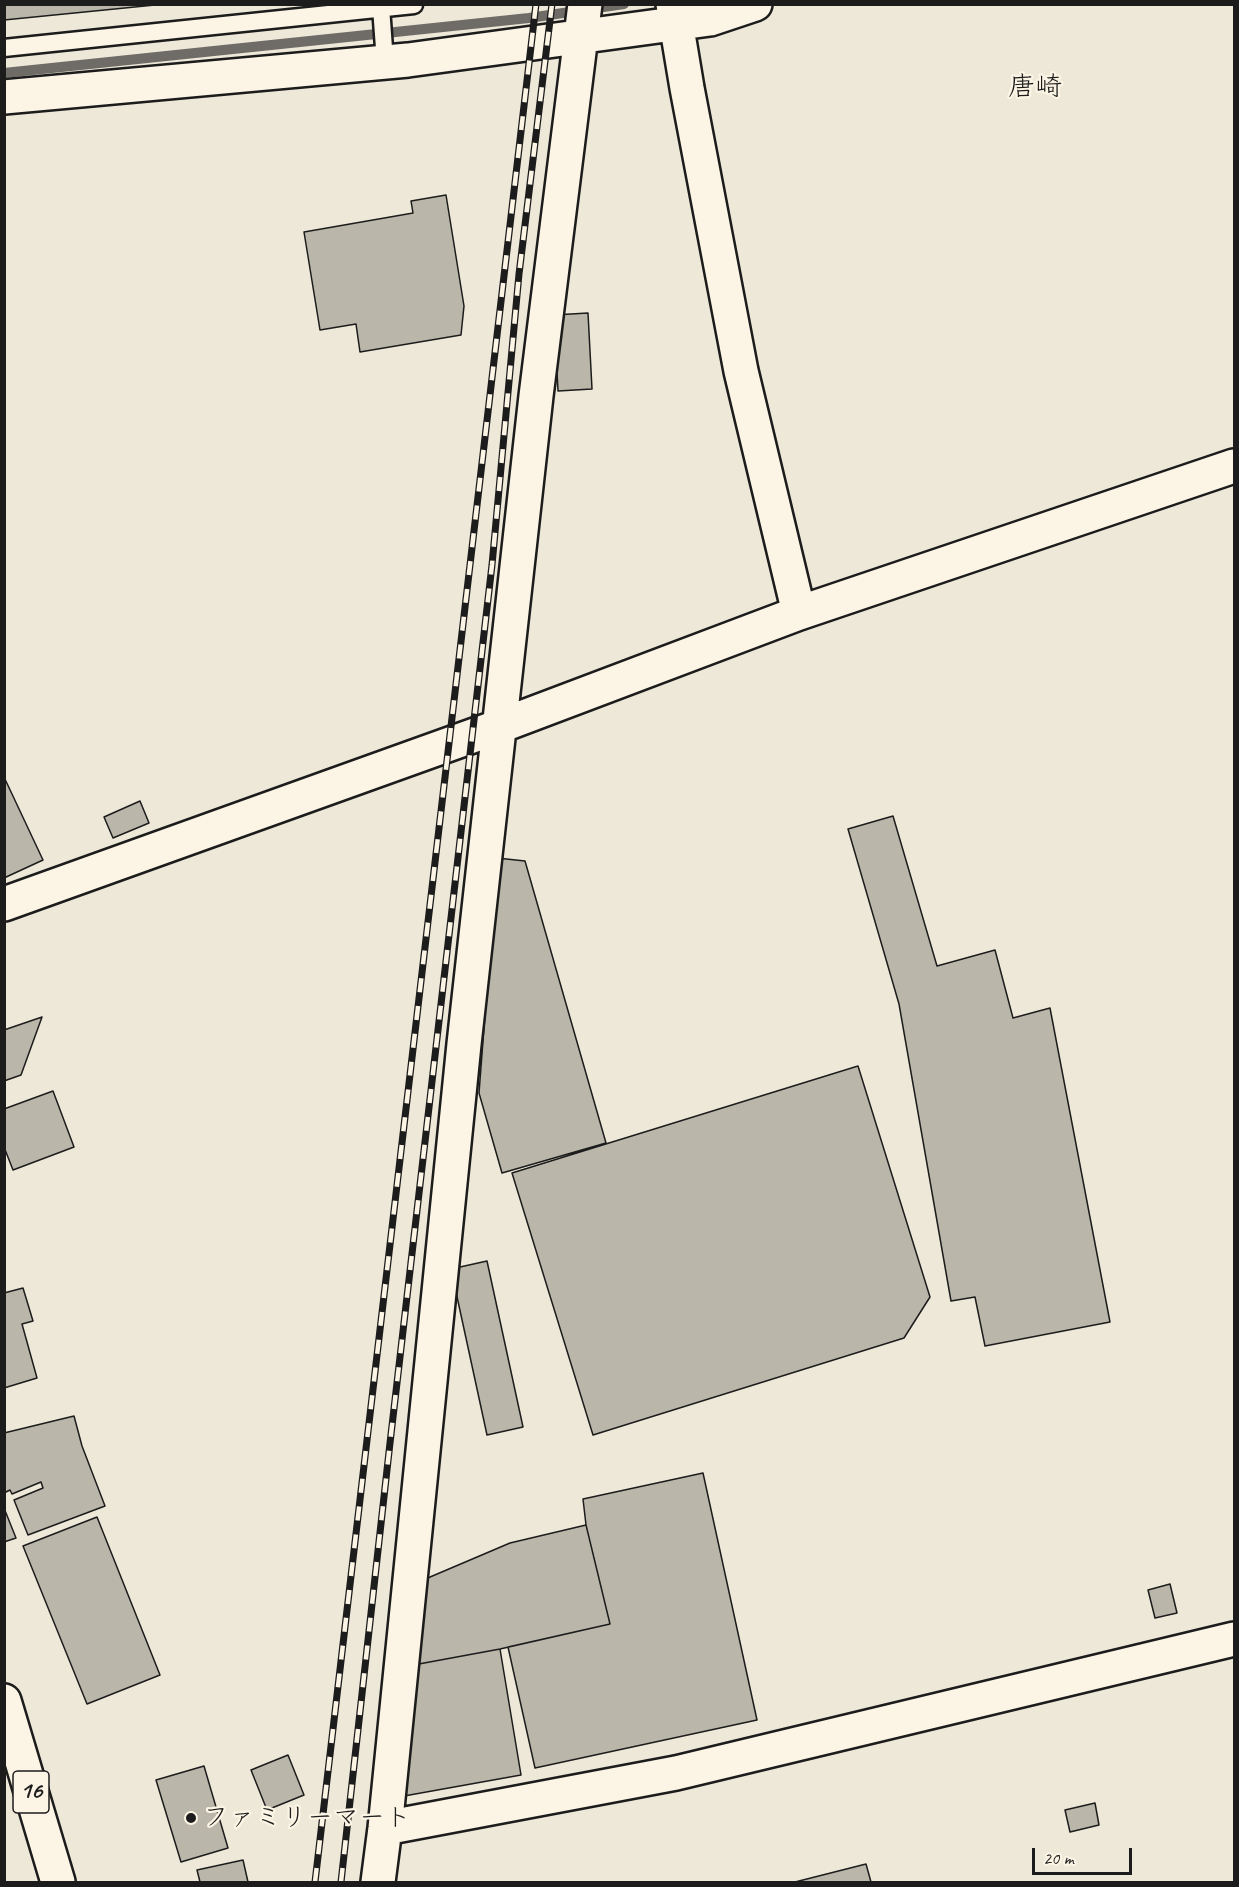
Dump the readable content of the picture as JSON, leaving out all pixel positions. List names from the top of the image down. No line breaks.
{"streets":{"street":["16"]},"districts":["唐崎"],"places":["ファミリーマート"],"scale_bar":"20 m"}
